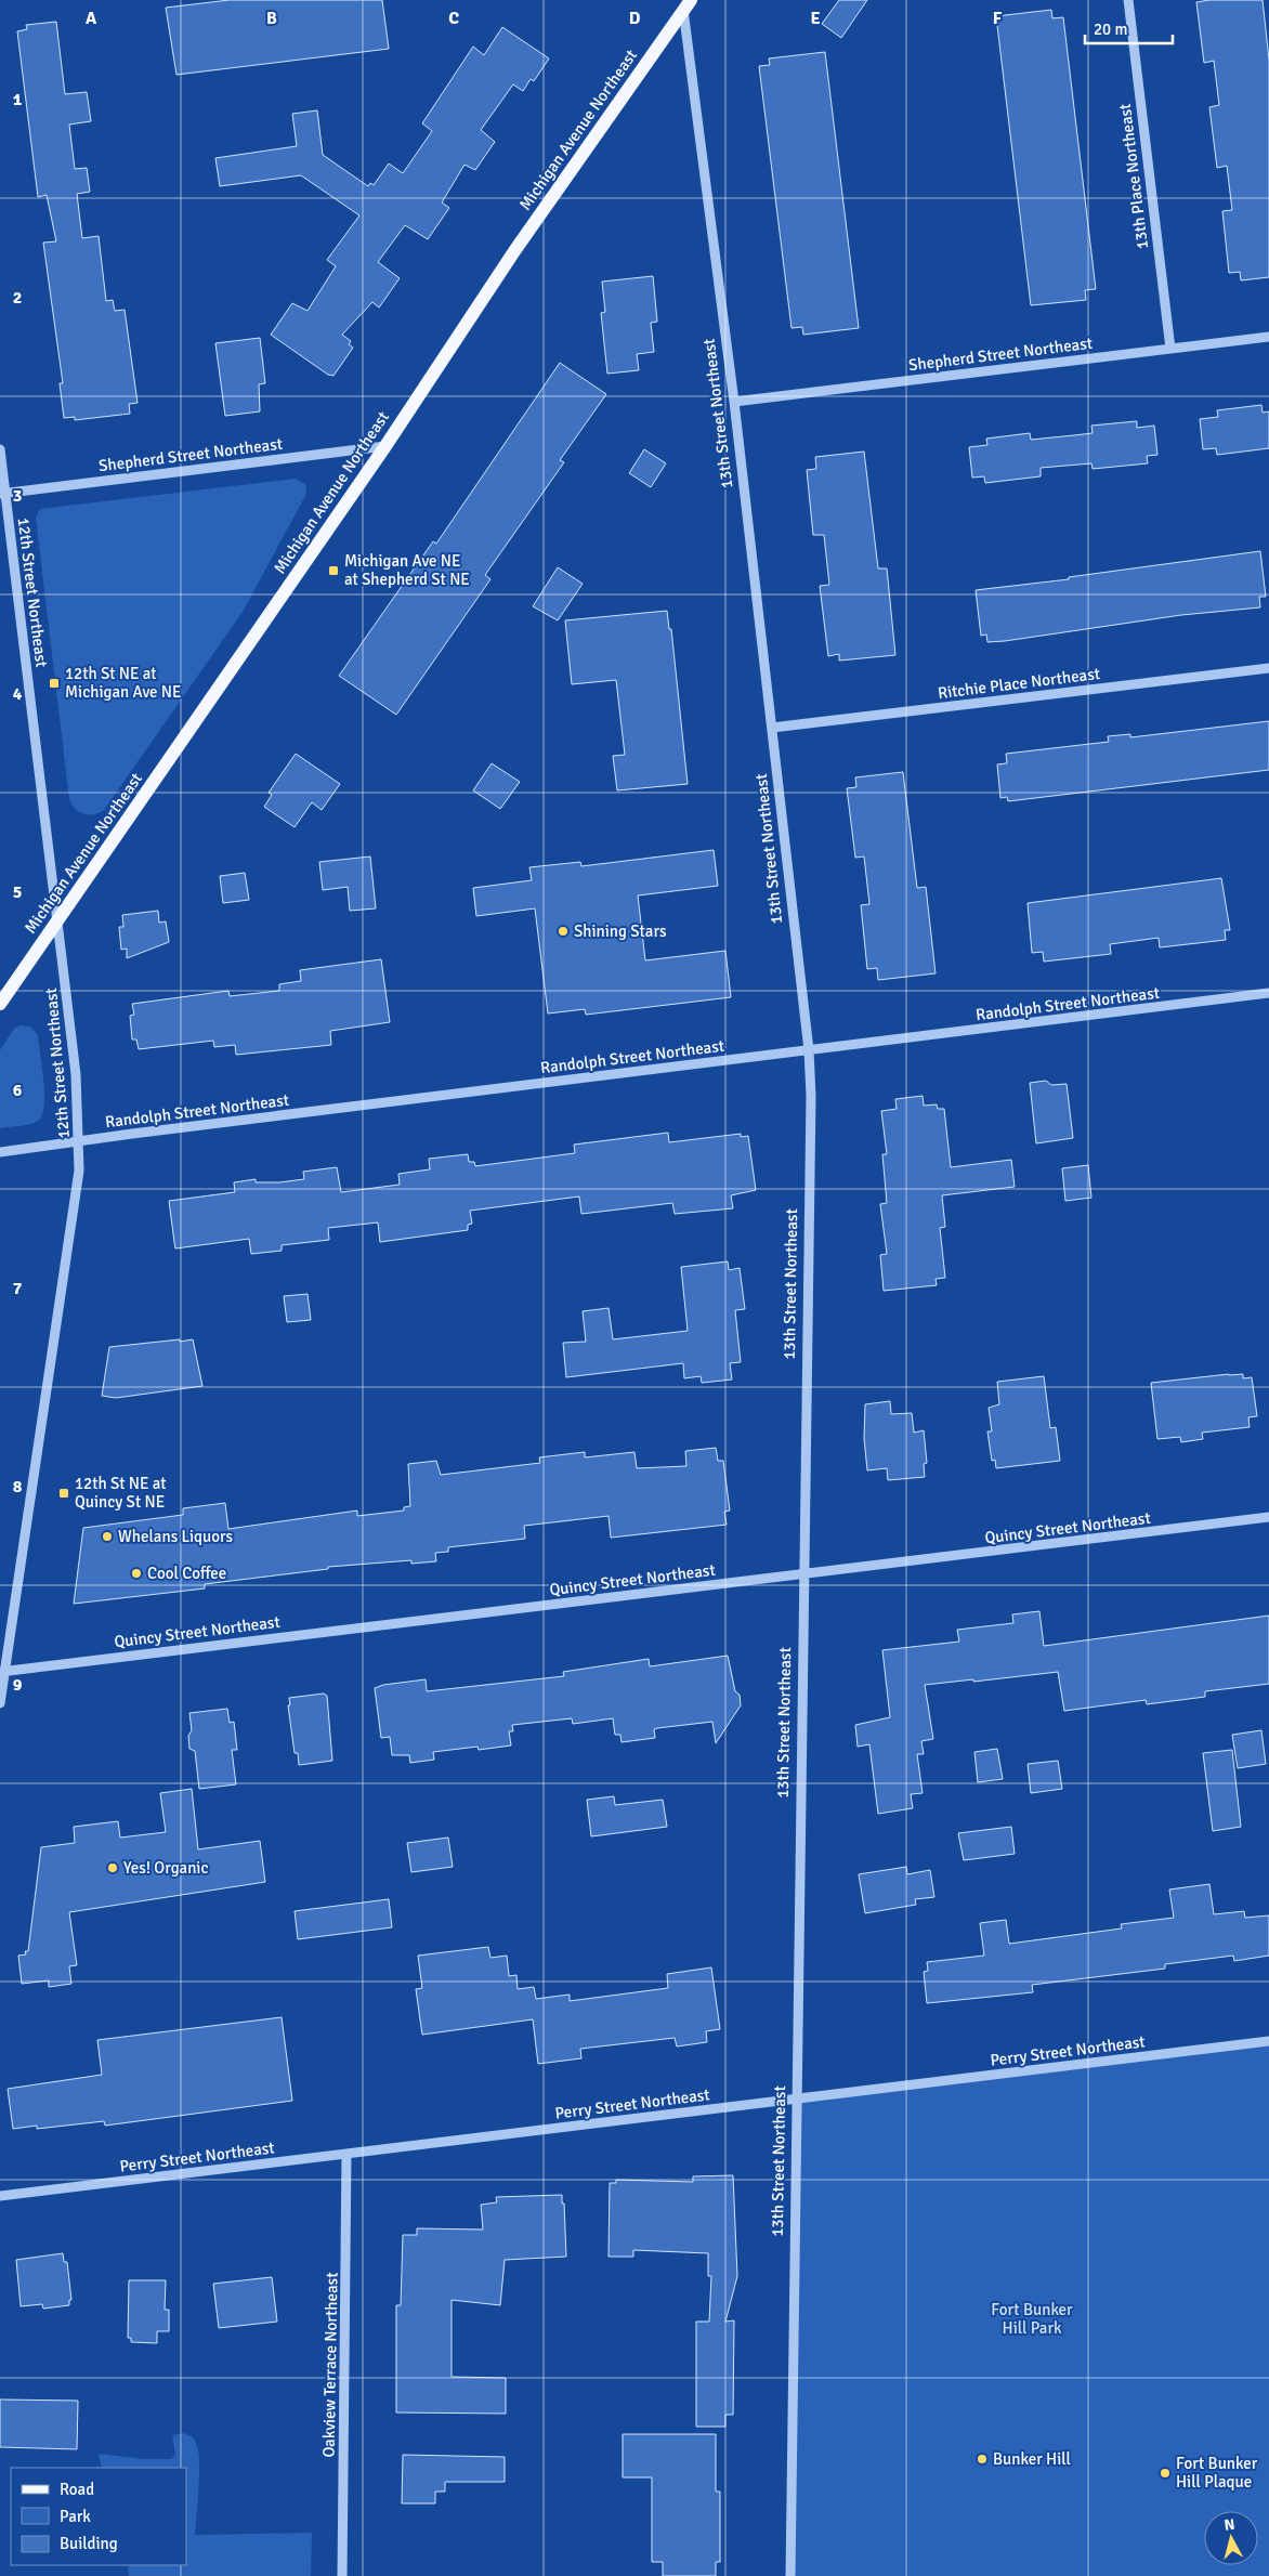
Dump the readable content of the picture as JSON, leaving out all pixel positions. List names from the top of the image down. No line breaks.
{"streets":{"main road":["Michigan Avenue Northeast"],"street":["13th Place Northeast","Shepherd Street Northeast","13th Street Northeast","12th Street Northeast","Ritchie Place Northeast","Randolph Street Northeast","Quincy Street Northeast","Perry Street Northeast","Oakview Terrace Northeast"]},"crossings":[["Michigan Avenue Northeast","Shepherd Street Northeast"],["Michigan Avenue Northeast","13th Street Northeast"],["Michigan Avenue Northeast","12th Street Northeast"],["13th Place Northeast","Shepherd Street Northeast"],["Shepherd Street Northeast","13th Street Northeast"],["Shepherd Street Northeast","12th Street Northeast"],["13th Street Northeast","Ritchie Place Northeast"],["13th Street Northeast","Randolph Street Northeast"],["13th Street Northeast","Quincy Street Northeast"],["13th Street Northeast","Perry Street Northeast"],["12th Street Northeast","Randolph Street Northeast"],["12th Street Northeast","Quincy Street Northeast"],["Perry Street Northeast","Oakview Terrace Northeast"]],"parks":["Fort Bunker Hill Park"],"places":{"transit":["Michigan Ave NE at Shepherd St NE","12th St NE at Michigan Ave NE","12th St NE at Quincy St NE"],"other":["Shining Stars","Whelans Liquors","Cool Coffee","Yes! Organic","Bunker Hill","Fort Bunker Hill Plaque"]},"legend":["Road","Park","Building"],"scale_bar":"20 m","north":"top","grid":{"columns":["A","B","C","D","E","F"],"rows":["1","2","3","4","5","6","7","8","9"]}}
